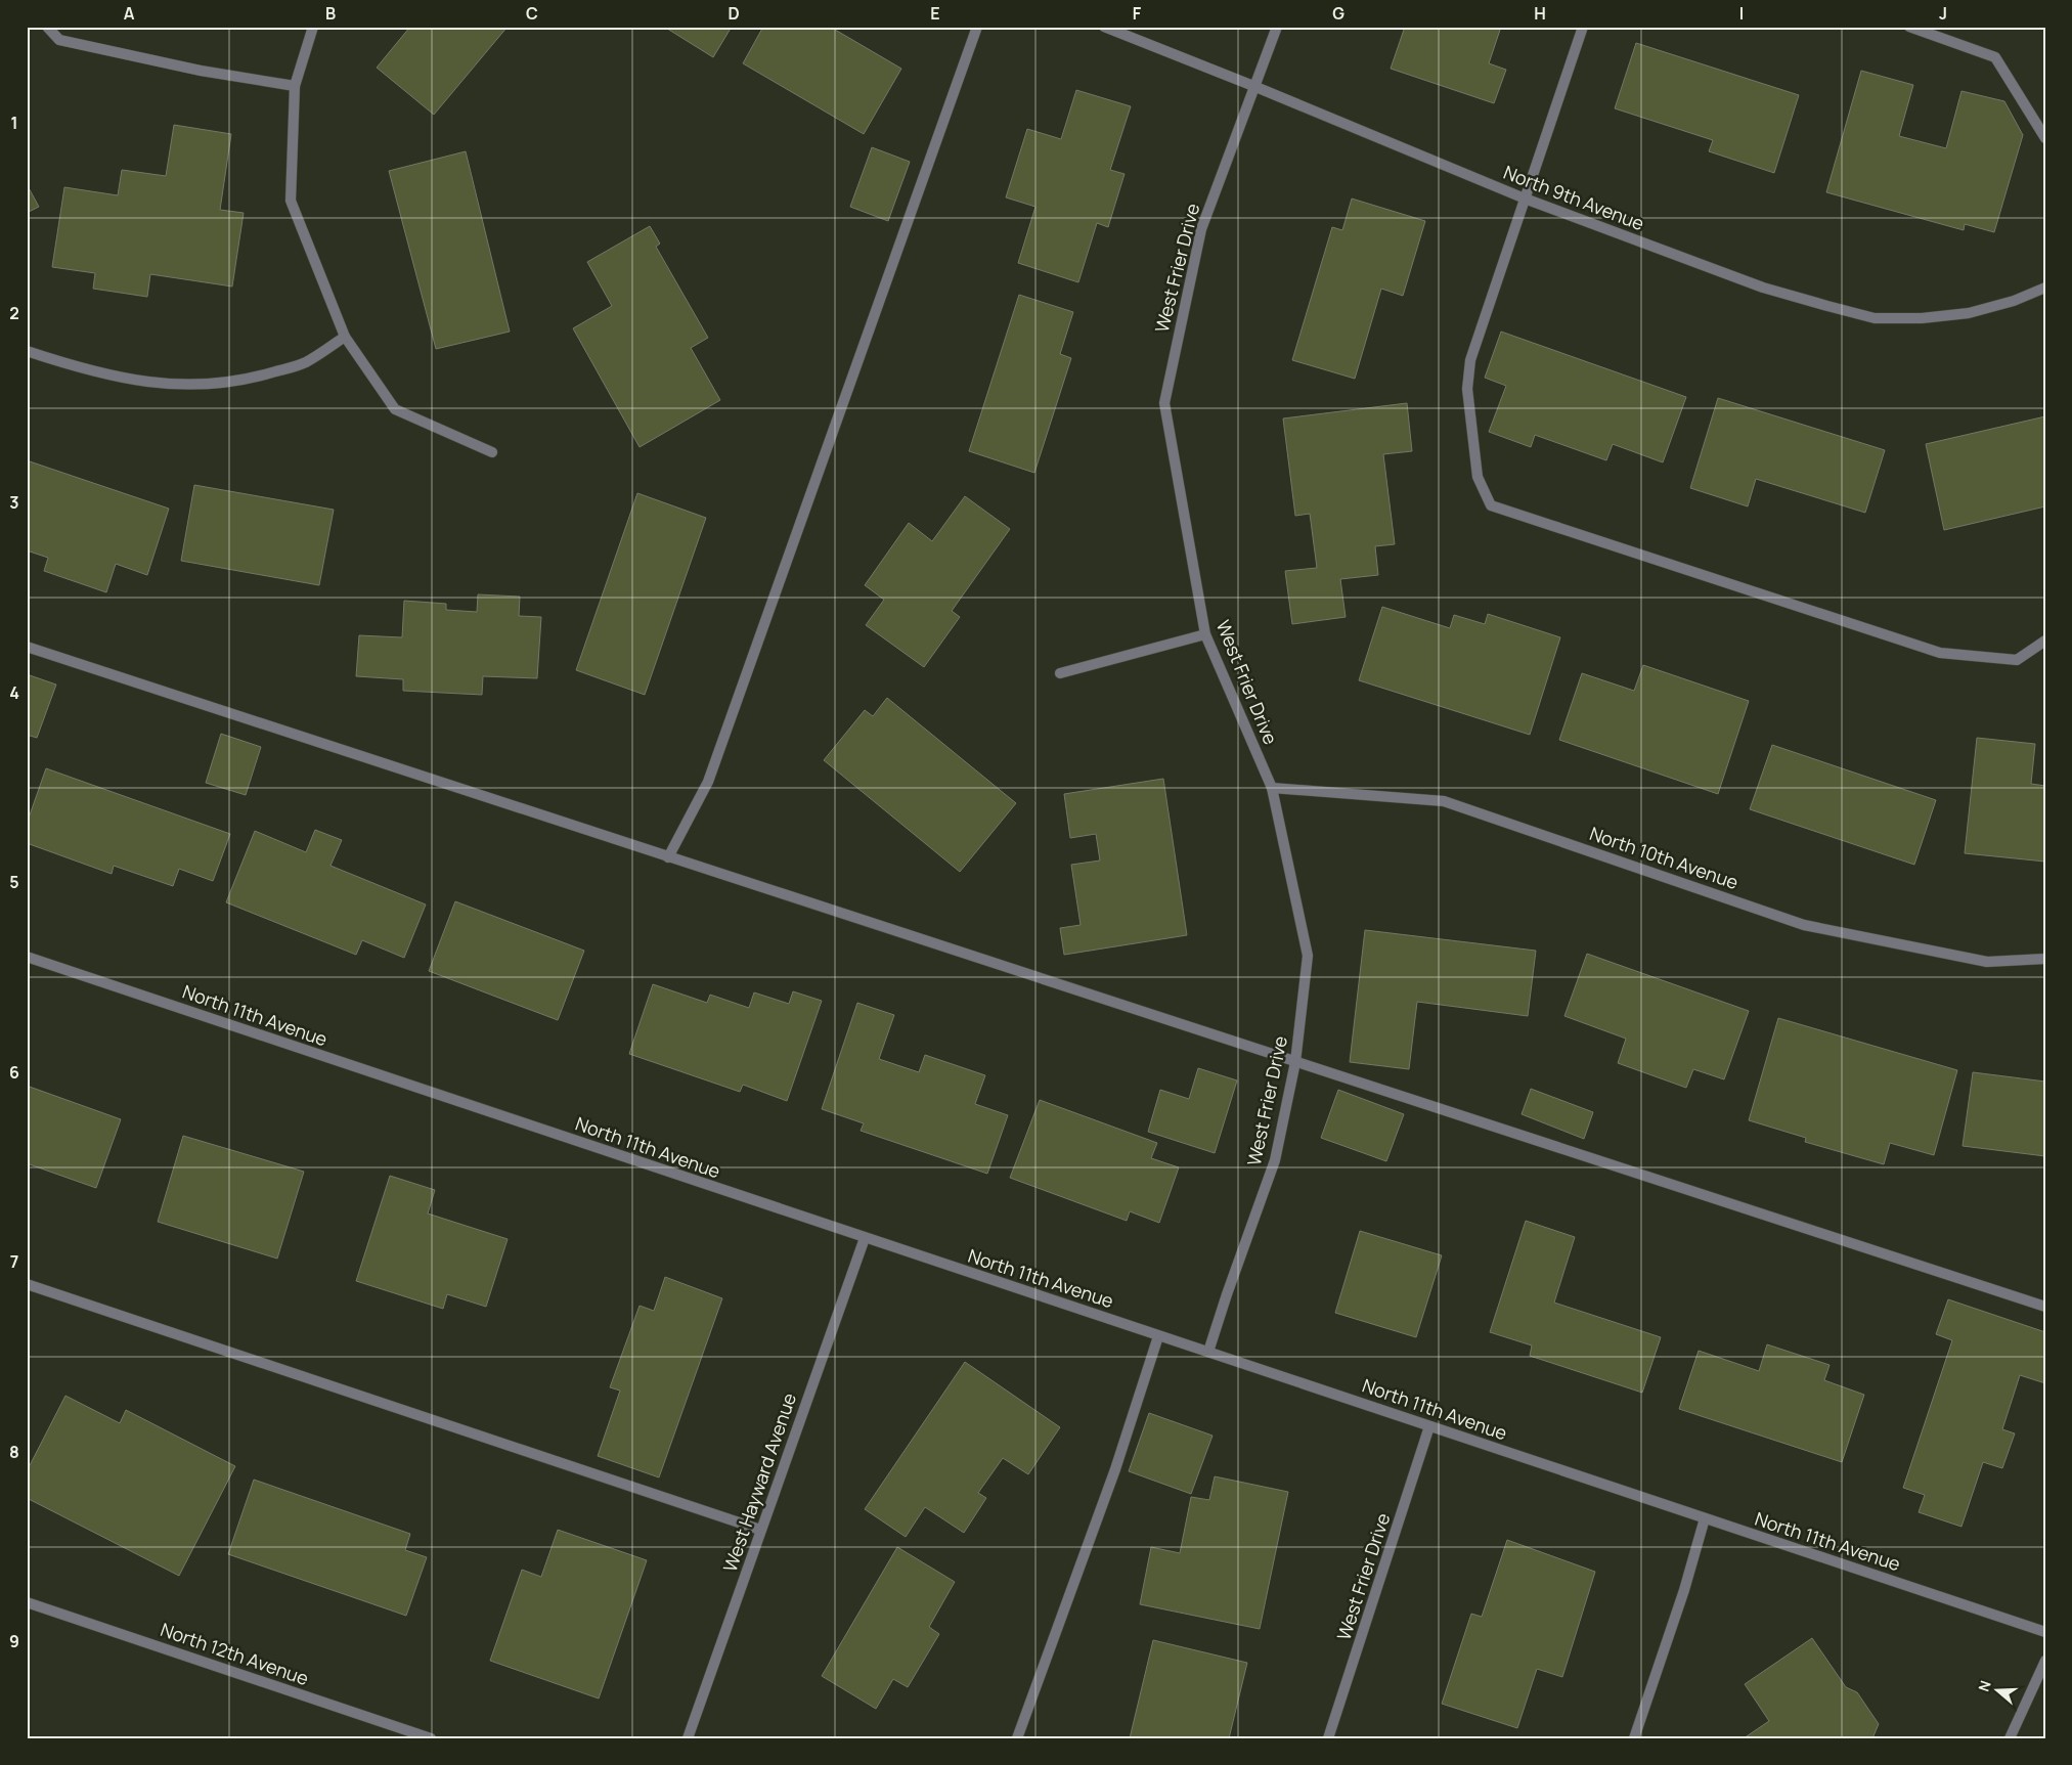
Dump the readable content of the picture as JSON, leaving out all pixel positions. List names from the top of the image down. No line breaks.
{"streets":{"street":["North 9th Avenue","West Frier Drive","North 10th Avenue","North 11th Avenue","West Hayward Avenue","North 12th Avenue"]},"crossings":[["North 9th Avenue","West Frier Drive"],["West Frier Drive","North 10th Avenue"],["West Frier Drive","North 11th Avenue"],["North 11th Avenue","West Hayward Avenue"]],"north":"left","grid":{"columns":["A","B","C","D","E","F","G","H","I","J"],"rows":["1","2","3","4","5","6","7","8","9"]}}
